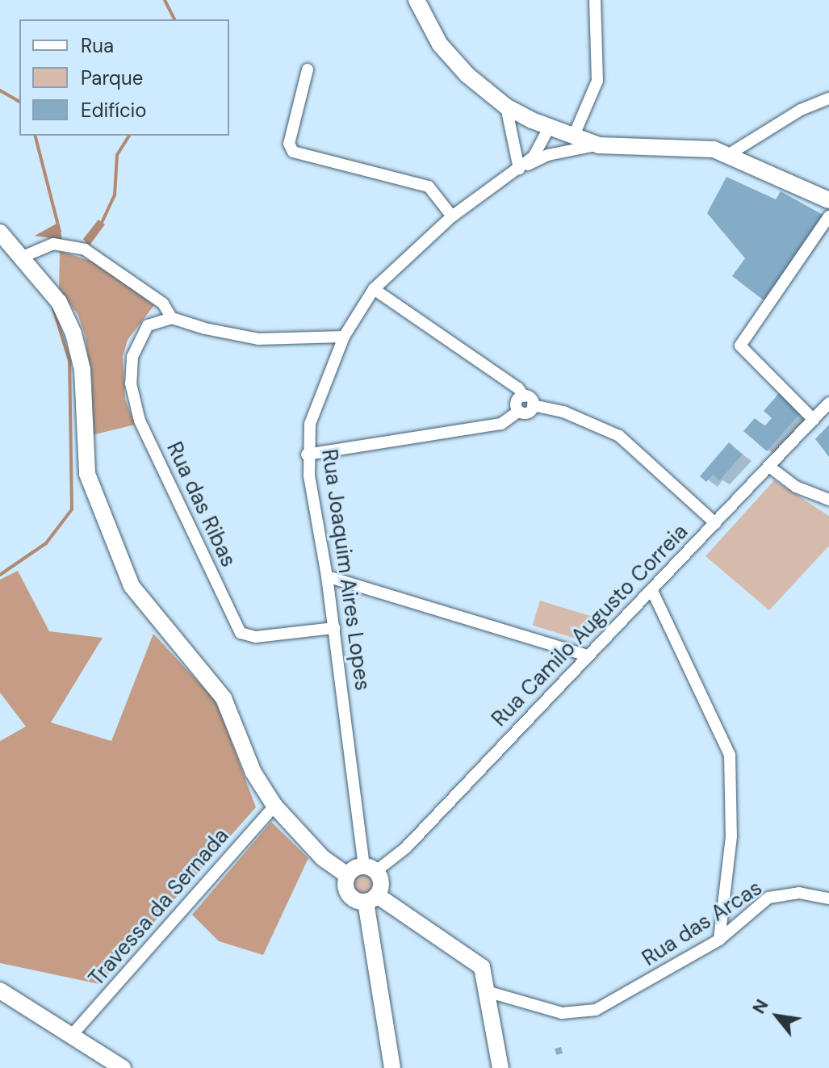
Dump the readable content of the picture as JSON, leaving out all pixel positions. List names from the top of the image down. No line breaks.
{"streets":{"street":["Rua das Ribas","Rua Joaquim Aires Lopes","Rua Camilo Augusto Correia","Travessa da Sernada","Rua das Arcas"]},"crossings":[["Rua das Ribas","Rua Joaquim Aires Lopes"],["Rua Joaquim Aires Lopes","Rua Camilo Augusto Correia"]],"legend":["Rua","Parque","Edifício"],"north":"top left"}
